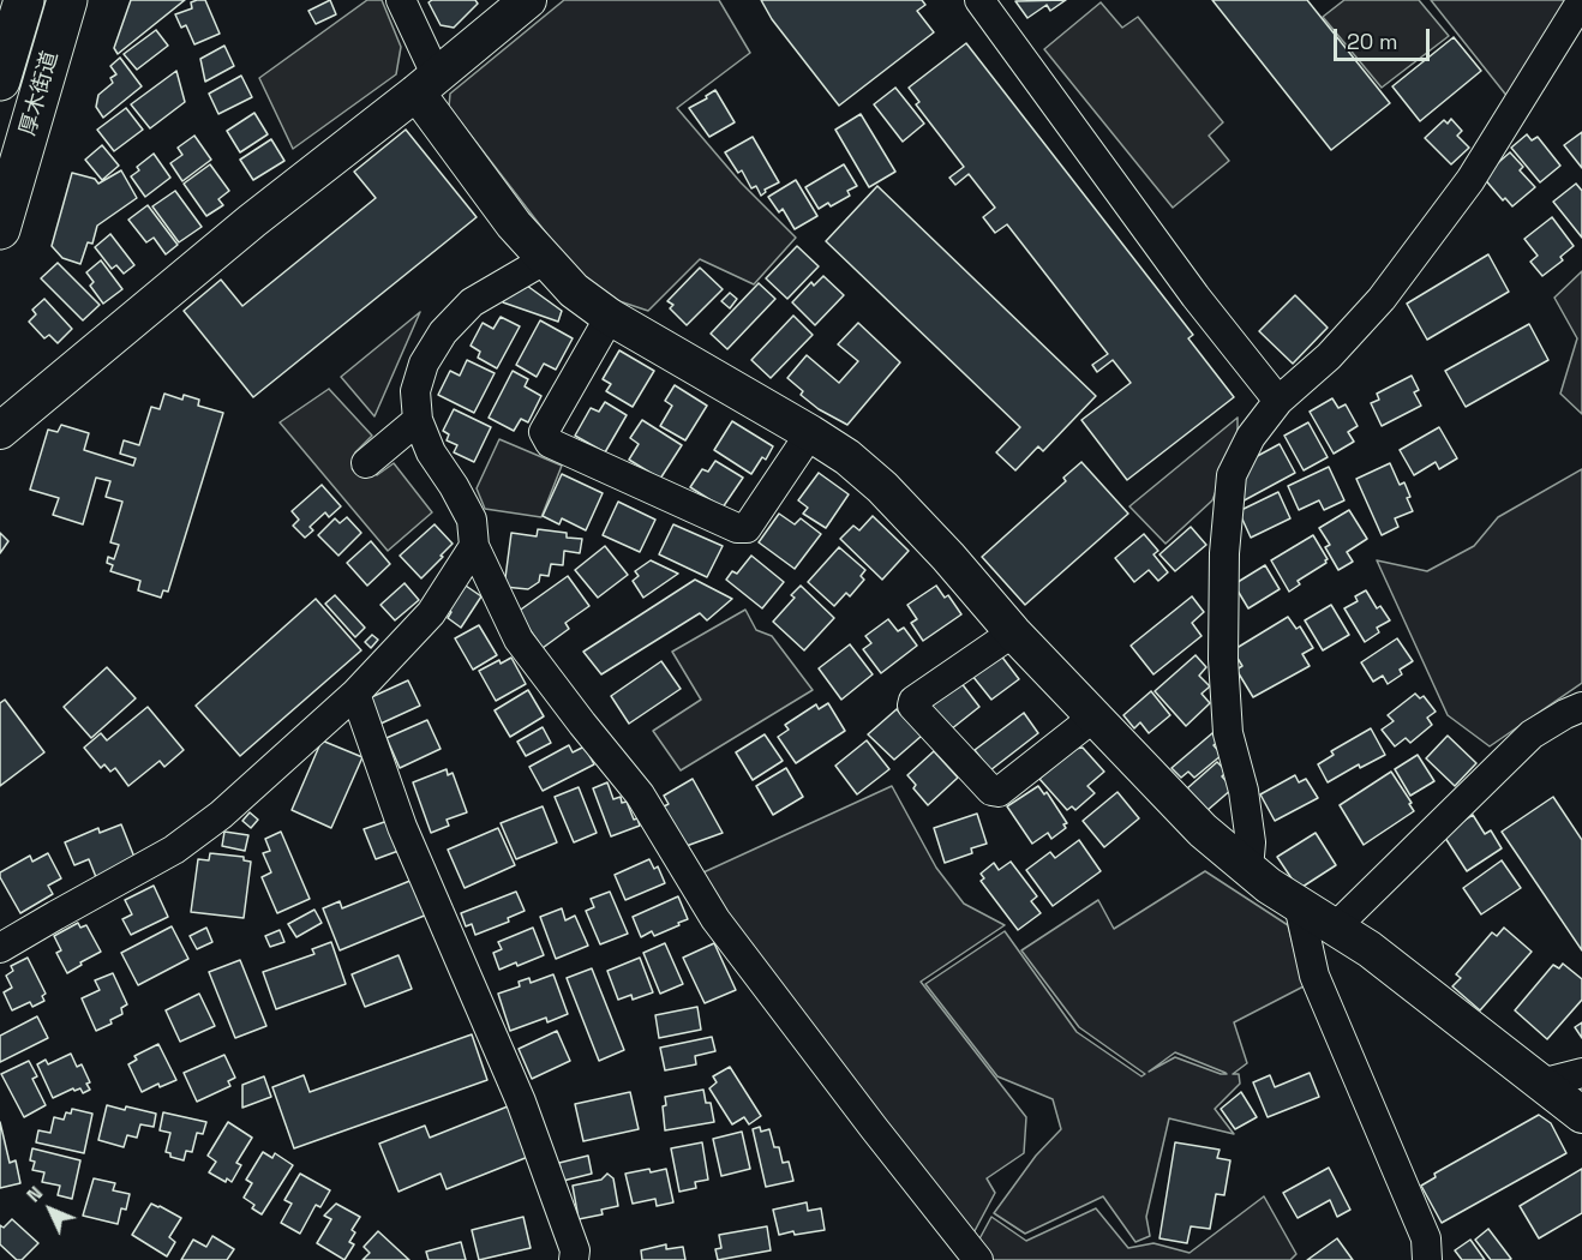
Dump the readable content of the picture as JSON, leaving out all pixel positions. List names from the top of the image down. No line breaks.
{"streets":{"highway":["厚木街道"]},"scale_bar":"20 m","north":"top left"}
